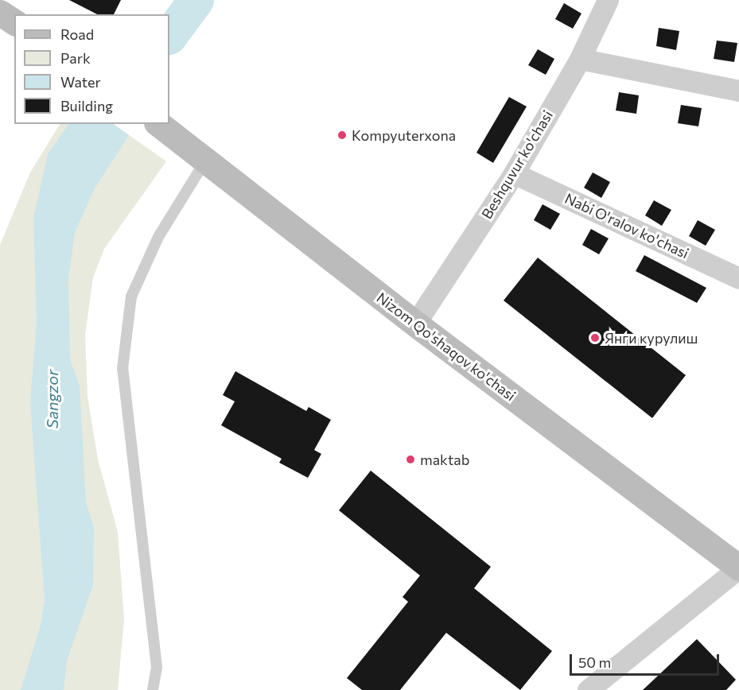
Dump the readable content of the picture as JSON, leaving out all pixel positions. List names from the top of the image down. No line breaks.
{"streets":{"main road":["Nizom Qo'shaqov ko'chasi"],"street":["Beshquvur ko'chasi","Nabi O'ralov ko'chasi"]},"crossings":[["Beshquvur ko'chasi","Nabi O'ralov ko'chasi"],["Beshquvur ko'chasi","Nizom Qo'shaqov ko'chasi"]],"water":["Sangzor"],"places":["Kompyuterxona","Янги курулиш","maktab"],"legend":["Road","Park","Water","Building"],"scale_bar":"50 m"}
